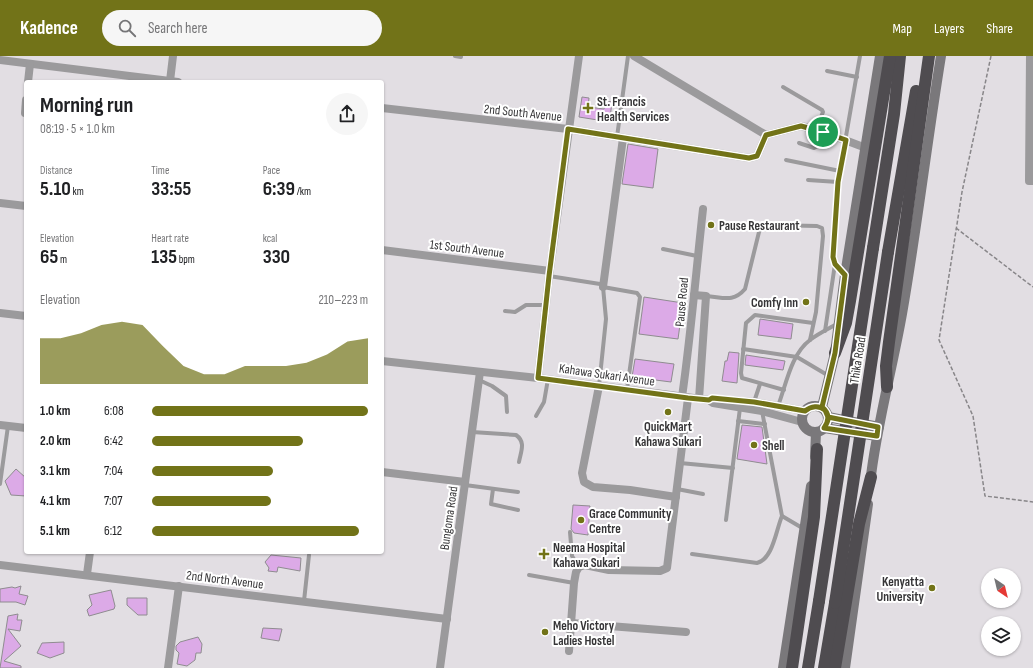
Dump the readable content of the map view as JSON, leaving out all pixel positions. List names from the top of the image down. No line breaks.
{"streets":{"highway":["Thika Road"],"street":["2nd South Avenue","1st South Avenue","Pause Road","Kahawa Sukari Avenue","Bungoma Road","2nd North Avenue"]},"crossings":[["Pause Road","Kahawa Sukari Avenue"],["Thika Road","Kahawa Sukari Avenue"],["Kahawa Sukari Avenue","Bungoma Road"],["Bungoma Road","2nd North Avenue"]],"places":{"health":["St. Francis Health Services","Neema Hospital Kahawa Sukari"],"other":["Pause Restaurant","Comfy Inn","QuickMart Kahawa Sukari","Shell","Grace Community Centre","Kenyatta University","Meho Victory Ladies Hostel"]},"north":"bottom right","page":{"header":"Kadence","search":"Search here","nav":["Map","Layers","Share"],"heading":["Morning run","08:19 · 5 × 1.0 km"],"stats":[["Distance","5.10 km"],["Time","33:55"],["Pace","6:39 /km"],["Elevation","65 m"],["Heart rate","135 bpm"],["kcal","330"]],"chart":["Elevation","210–223 m"],"list":[{"name":"1.0 km","note":"6:08"},{"name":"2.0 km","note":"6:42"},{"name":"3.1 km","note":"7:04"},{"name":"4.1 km","note":"7:07"},{"name":"5.1 km","note":"6:12"}]}}
